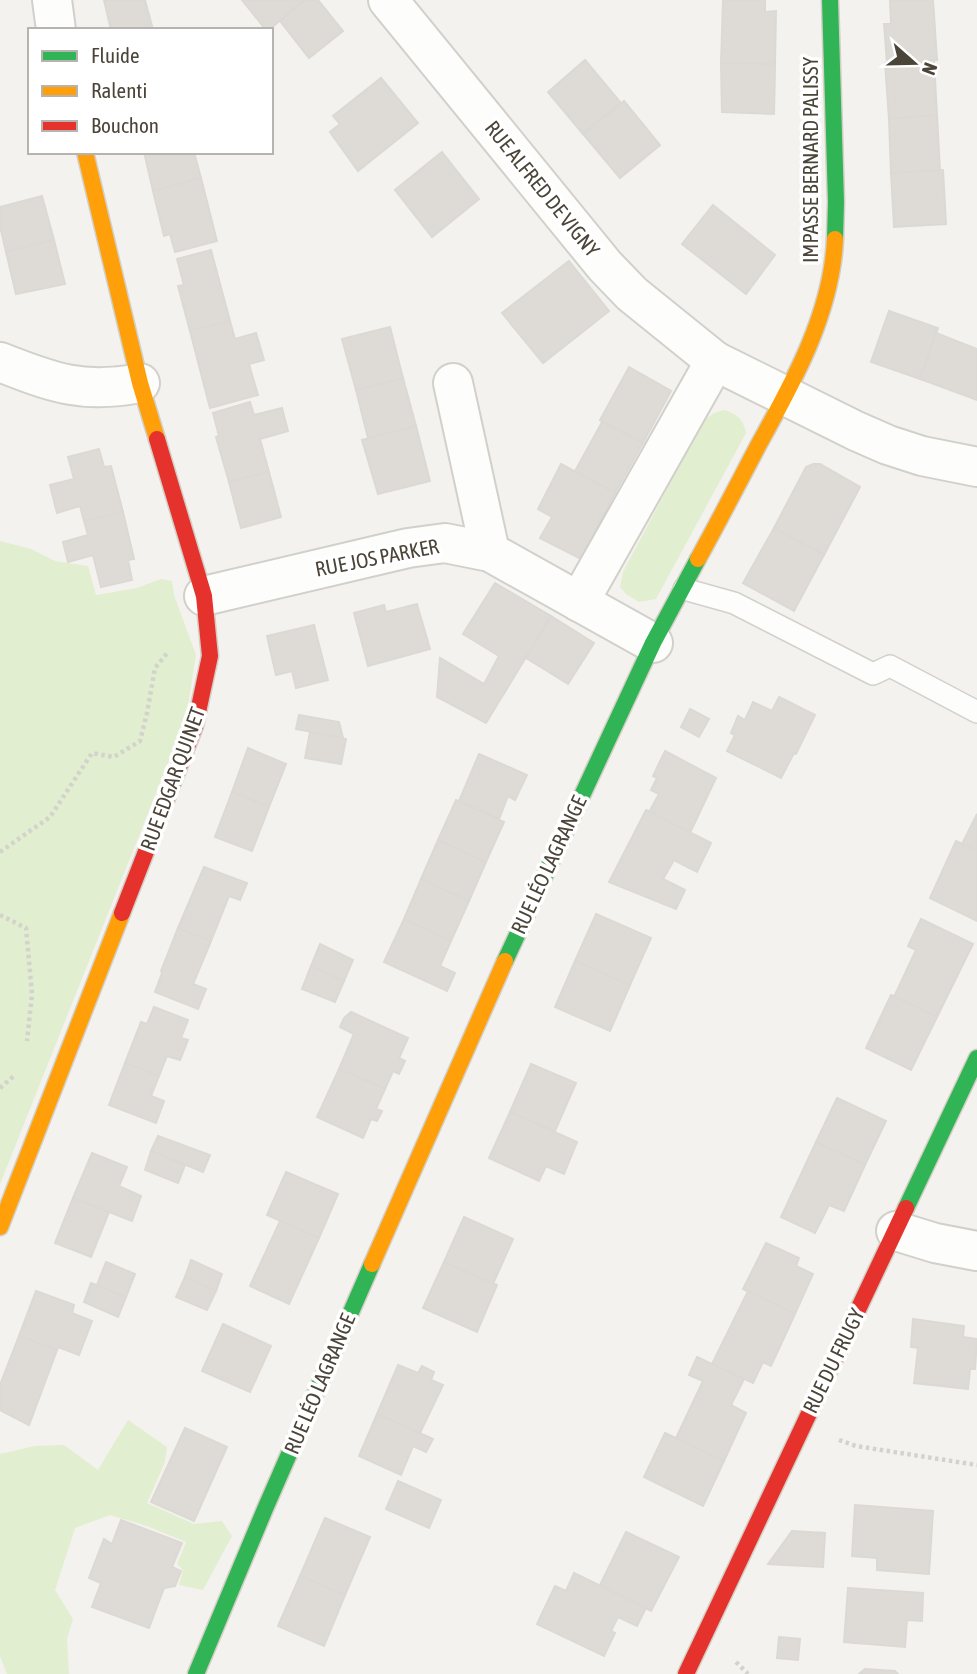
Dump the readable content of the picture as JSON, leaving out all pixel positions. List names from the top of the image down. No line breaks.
{"streets":{"street":["IMPASSE BERNARD PALISSY","RUE ALFRED DE VIGNY","RUE JOS PARKER","RUE EDGAR QUINET","RUE LÉO LAGRANGE","RUE DU FRUGY"]},"crossings":[["IMPASSE BERNARD PALISSY","RUE LÉO LAGRANGE"],["RUE JOS PARKER","RUE EDGAR QUINET"],["RUE JOS PARKER","RUE LÉO LAGRANGE"]],"legend":["Fluide","Ralenti","Bouchon"],"north":"right"}
